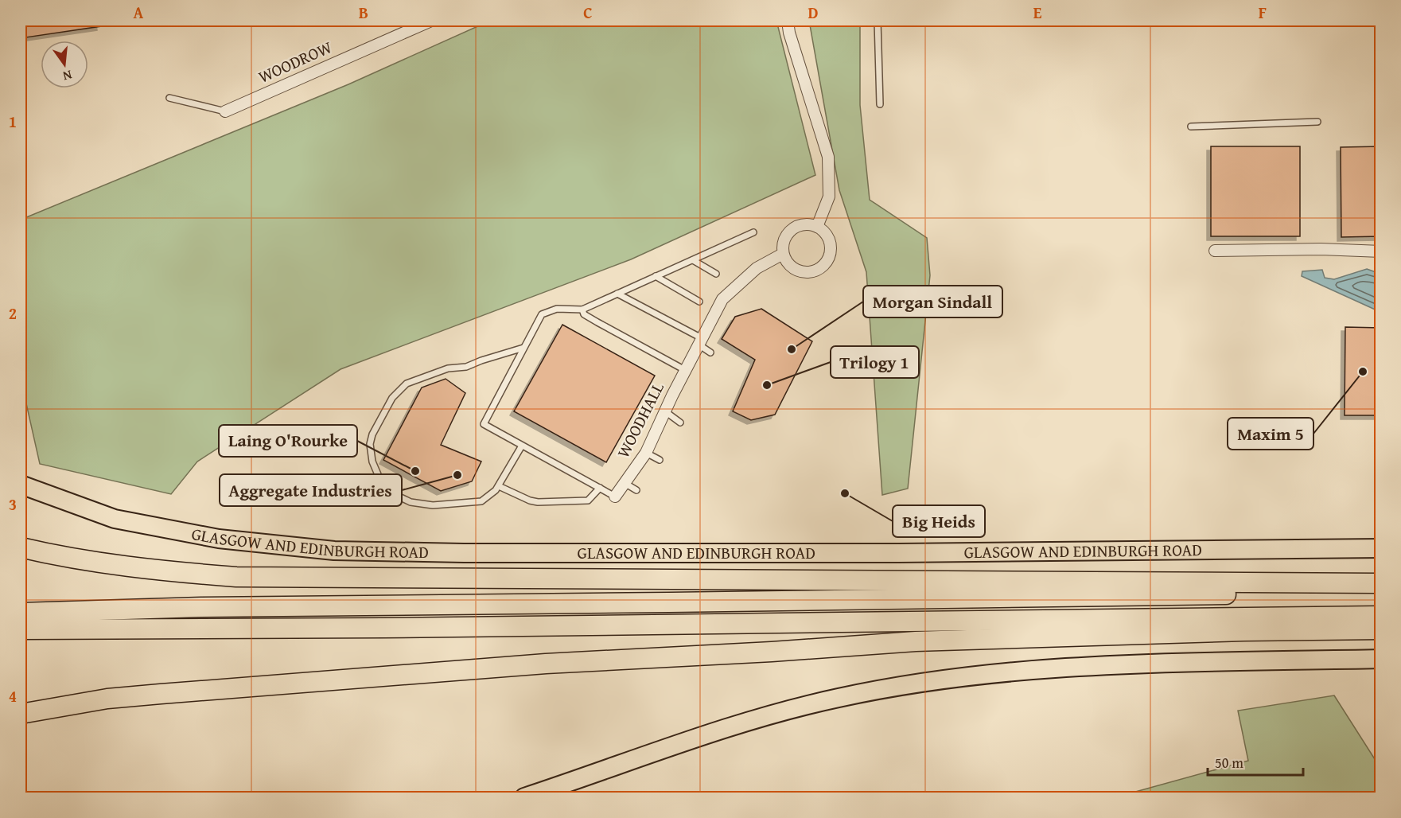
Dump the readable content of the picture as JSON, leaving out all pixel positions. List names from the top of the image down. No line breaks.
{"streets":{"highway":["GLASGOW AND EDINBURGH ROAD"],"street":["WOODROW","WOODHALL"]},"places":["Morgan Sindall","Maxim 5","Trilogy 1","Laing O'Rourke","Aggregate Industries","Big Heids"],"scale_bar":"50 m","north":"bottom","grid":{"columns":["A","B","C","D","E","F"],"rows":["1","2","3","4"]}}
